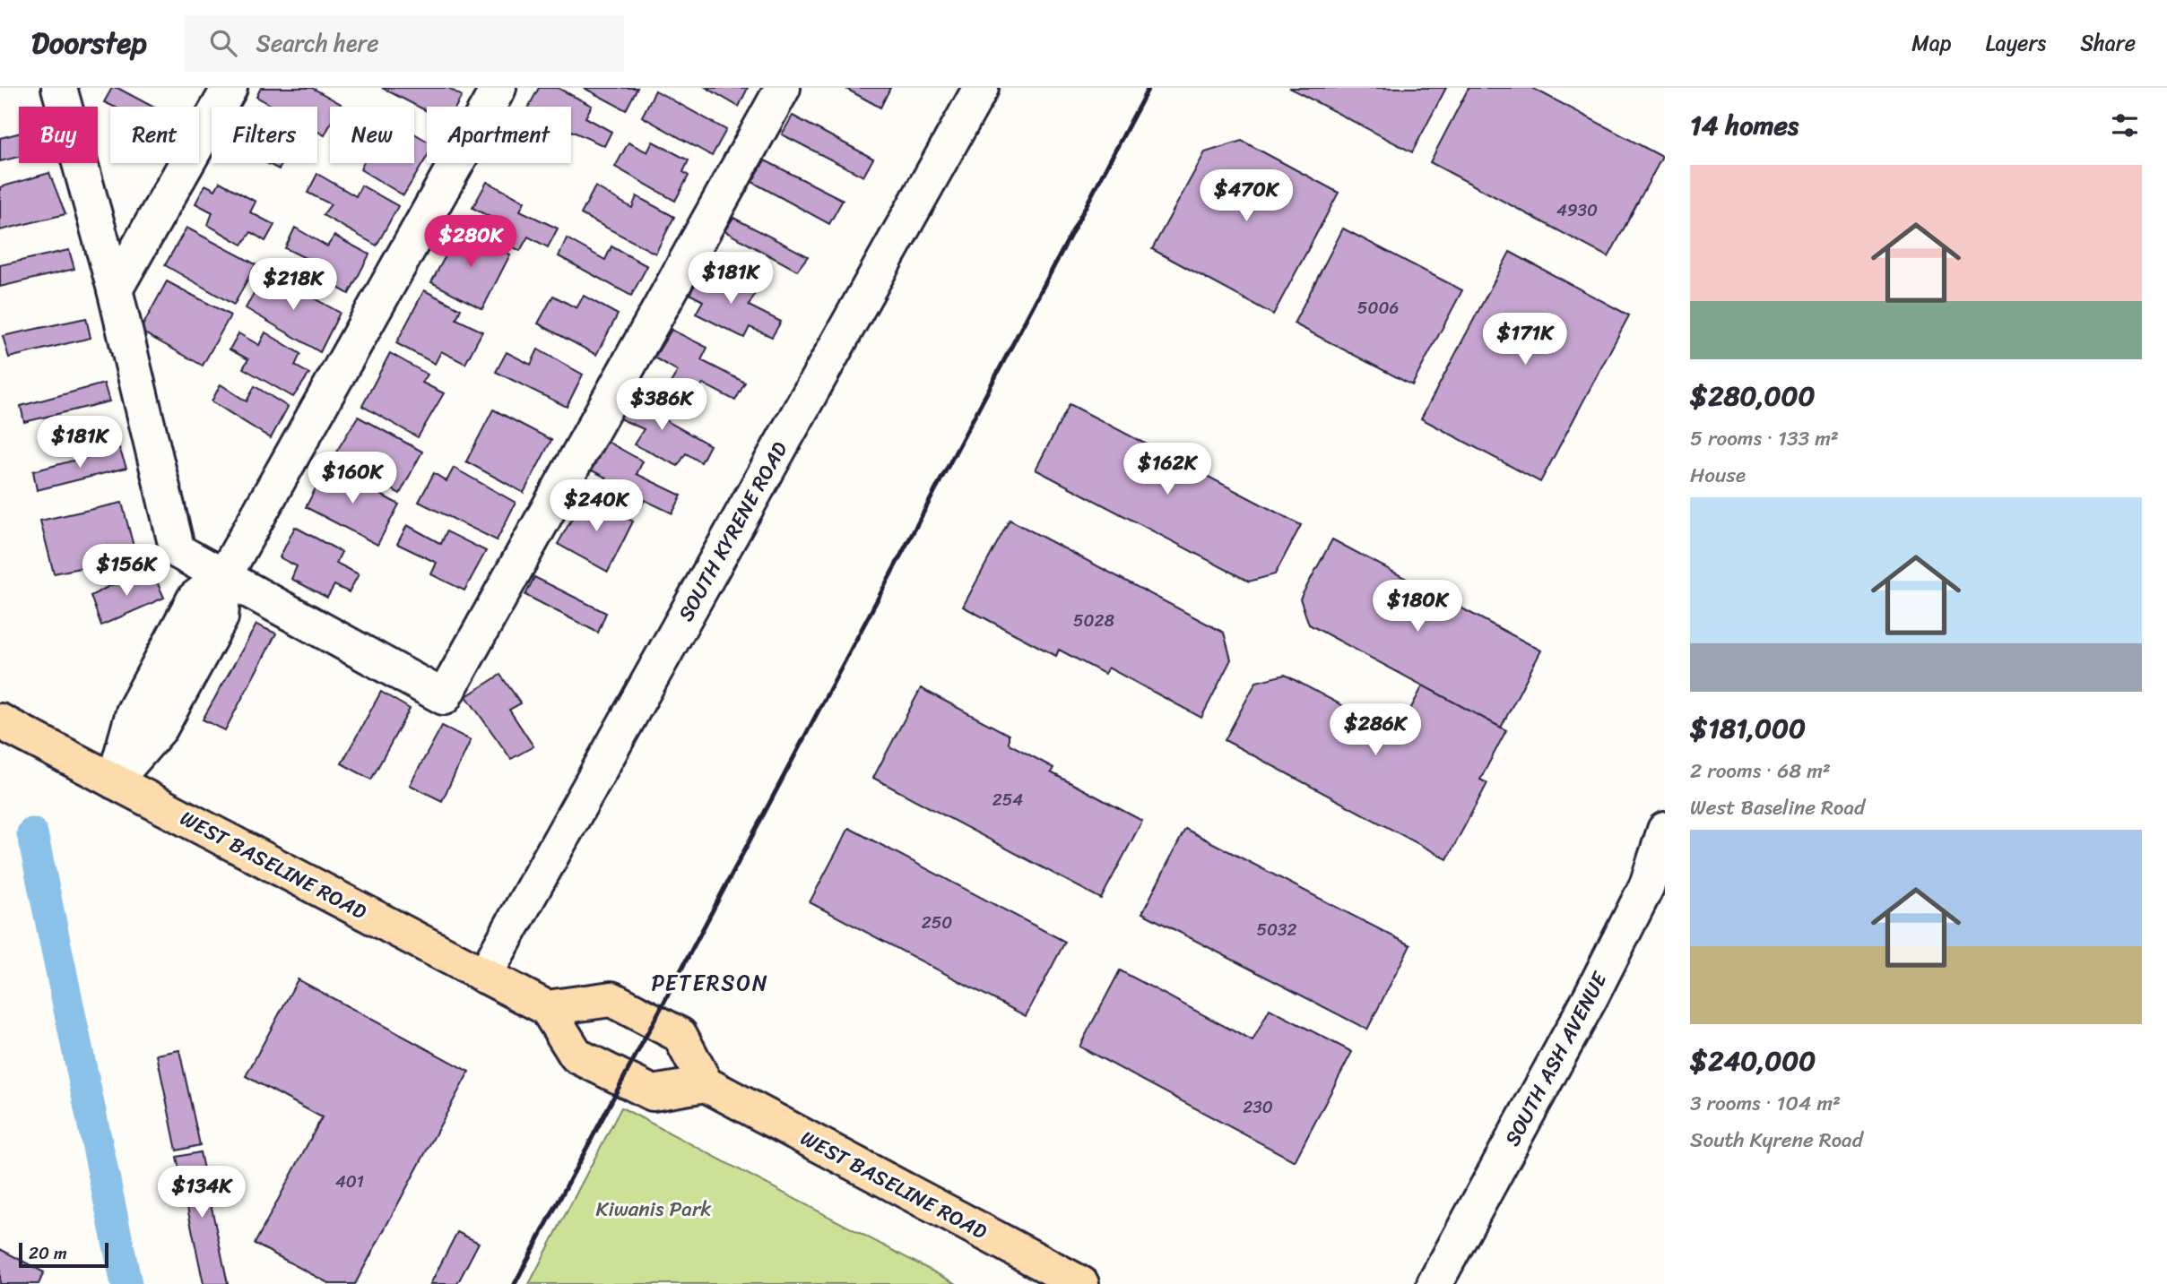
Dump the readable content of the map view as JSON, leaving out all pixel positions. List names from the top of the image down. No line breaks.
{"streets":{"main road":["WEST BASELINE ROAD"],"street":["SOUTH KYRENE ROAD","SOUTH ASH AVENUE"]},"crossings":[["SOUTH KYRENE ROAD","WEST BASELINE ROAD"]],"districts":["PETERSON"],"parks":["Kiwanis Park"],"house_numbers":["4930","5006","5028","254","250","5032","230","401"],"scale_bar":"20 m","page":{"header":"Doorstep","search":"Search here","nav":["Map","Layers","Share"],"heading":"14 homes","chip":["Buy","Rent","Filters","New","Apartment"],"list":[{"name":"$280,000","note":"5 rooms · 133 m² · House"},{"name":"$181,000","note":"2 rooms · 68 m² · West Baseline Road"},{"name":"$240,000","note":"3 rooms · 104 m² · South Kyrene Road"}],"price":["$470K","$280K","$181K","$218K","$171K","$386K","$181K","$162K","$160K","$240K","$156K","$180K","$286K","$134K"],"scale":"20 m"}}
